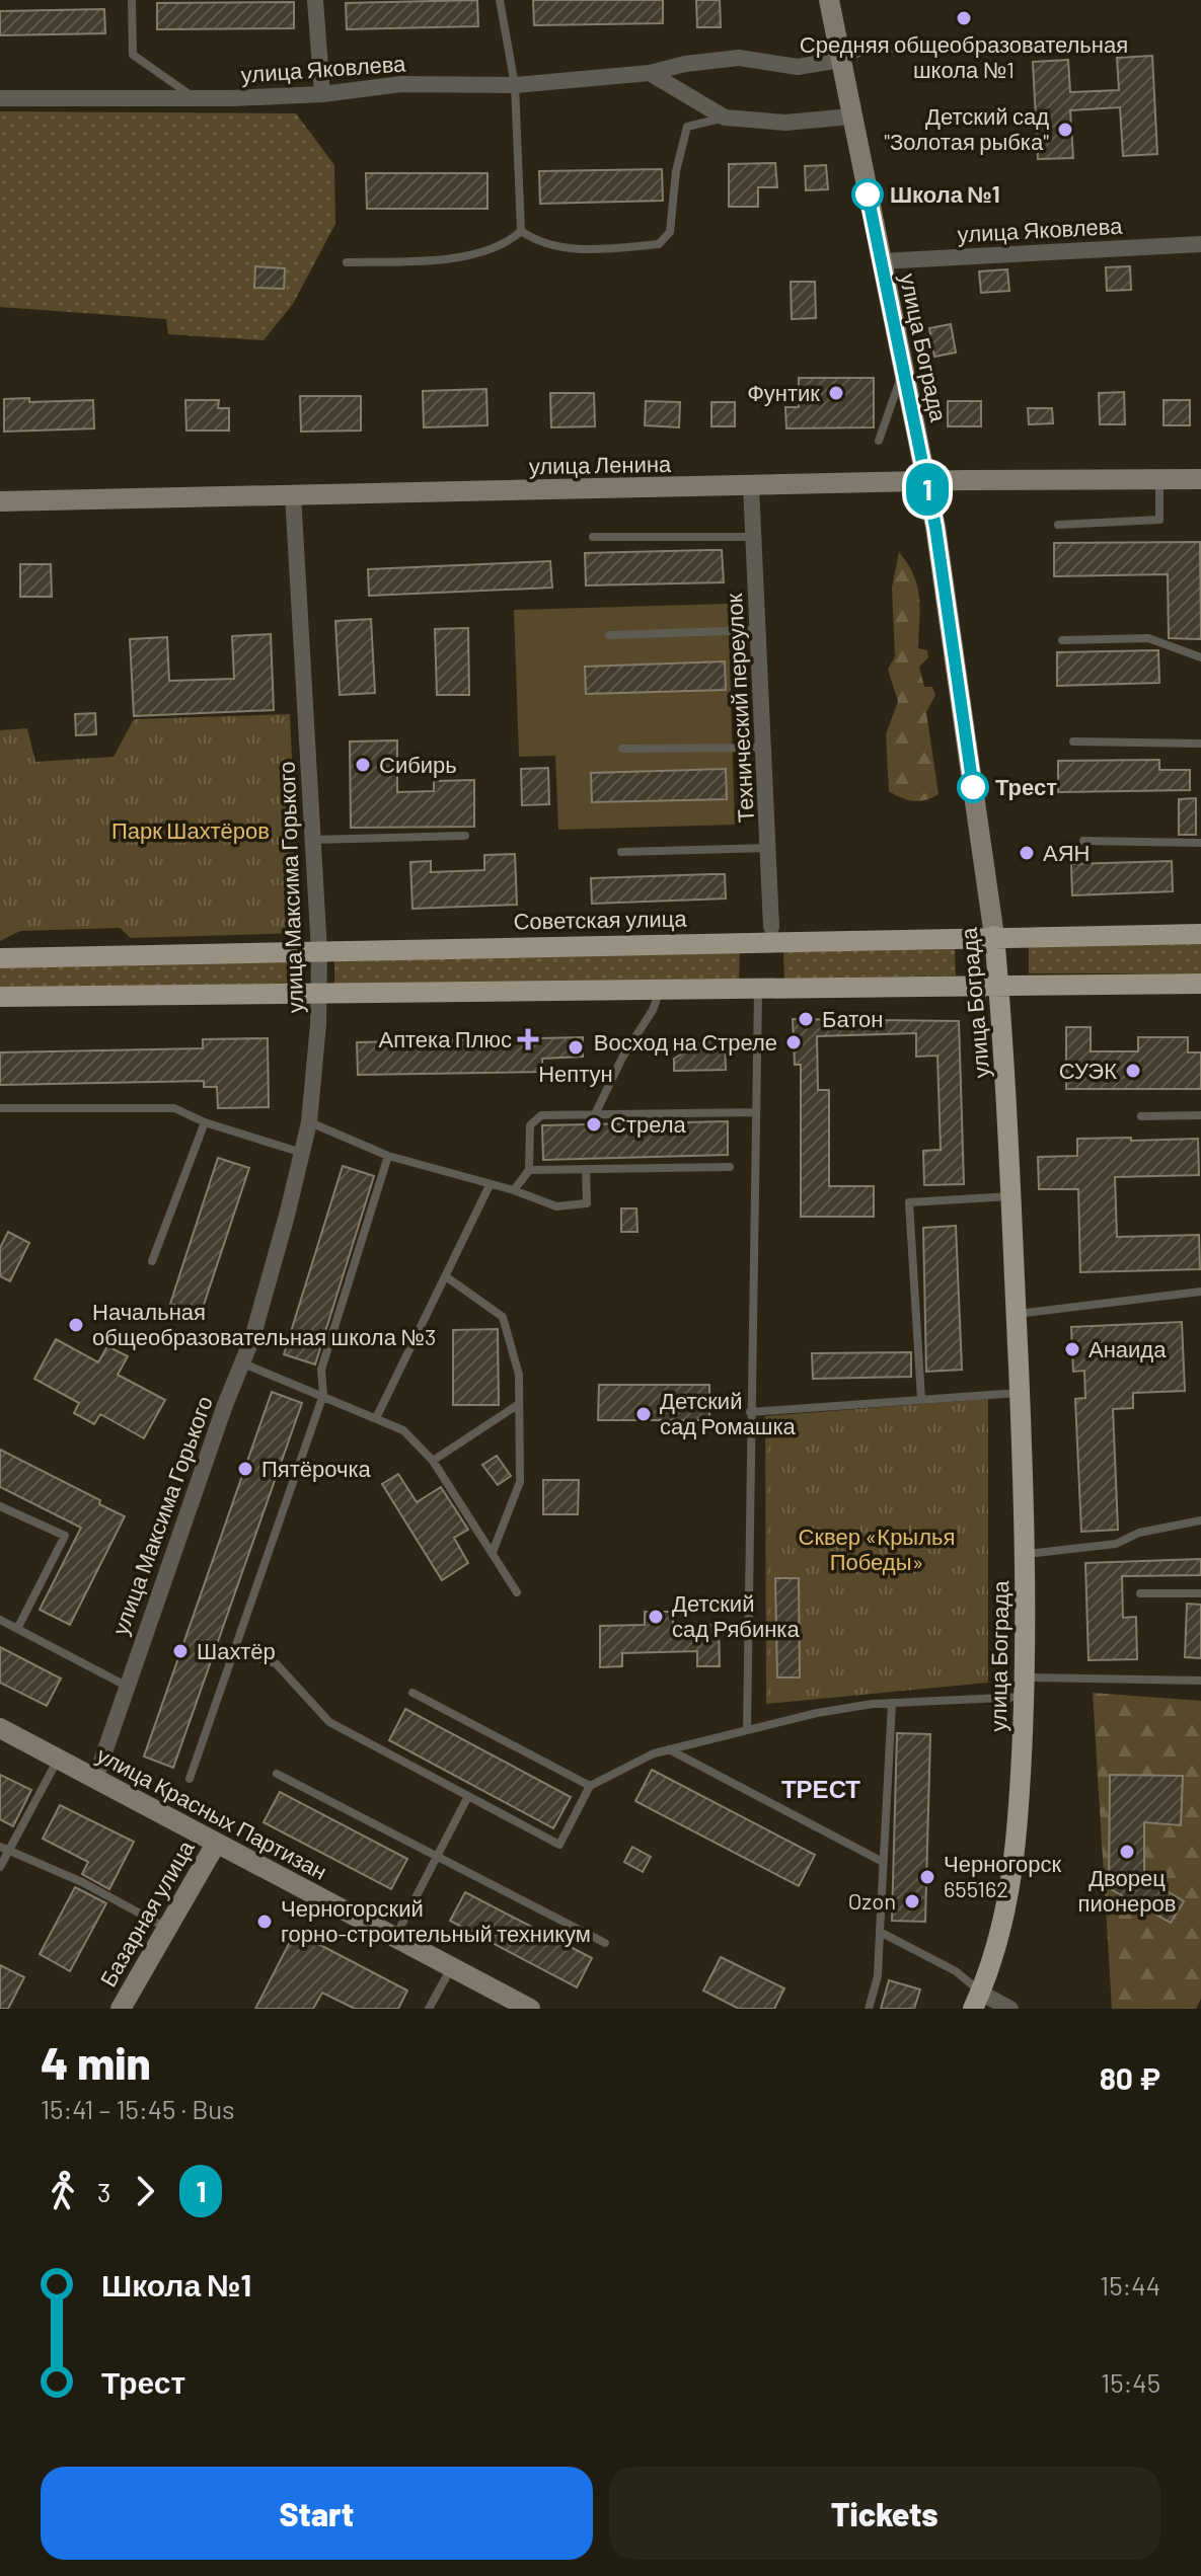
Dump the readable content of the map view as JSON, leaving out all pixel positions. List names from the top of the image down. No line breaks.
{"streets":{"main road":["улица Бограда","улица Ленина","Советская улица","улица Красных Партизан","Базарная улица"],"street":["улица Яковлева","Технический переулок","улица Максима Горького"]},"crossings":[["улица Яковлева","улица Бограда"],["улица Бограда","улица Ленина"],["улица Бограда","Советская улица"],["улица Ленина","Технический переулок"],["улица Ленина","улица Максима Горького"],["улица Максима Горького","Советская улица"],["улица Максима Горького","улица Красных Партизан"],["улица Красных Партизан","Базарная улица"]],"districts":["ТРЕСТ"],"parks":["Парк Шахтёров","Сквер «Крылья Победы»"],"places":{"other":["Средняя общеобразовательная школа №1","Детский сад \"Золотая рыбка\"","Школа №1","Фунтик","Сибирь","Трест","АЯН","Батон","Восход на Стреле","Нептун","СУЭК","Стрела","Начальная общеобразовательная школа №3","Анаида","Детский сад Ромашка","Пятёрочка","Детский сад Рябинка","Шахтёр","Дворец пионеров","Черногорск 655162","Ozon","Черногорский горно-строительный техникум"],"health":["Аптека Плюс"]},"lines":["bus line 1"],"page":{"on_map":"1","heading":["4 min","15:41 – 15:45 · Bus","80 ₽"],"legs":["3","1"],"list":[{"name":"Школа №1","value":"15:44"},{"name":"Трест","value":"15:45"}],"buttons":["Start","Tickets"]}}
